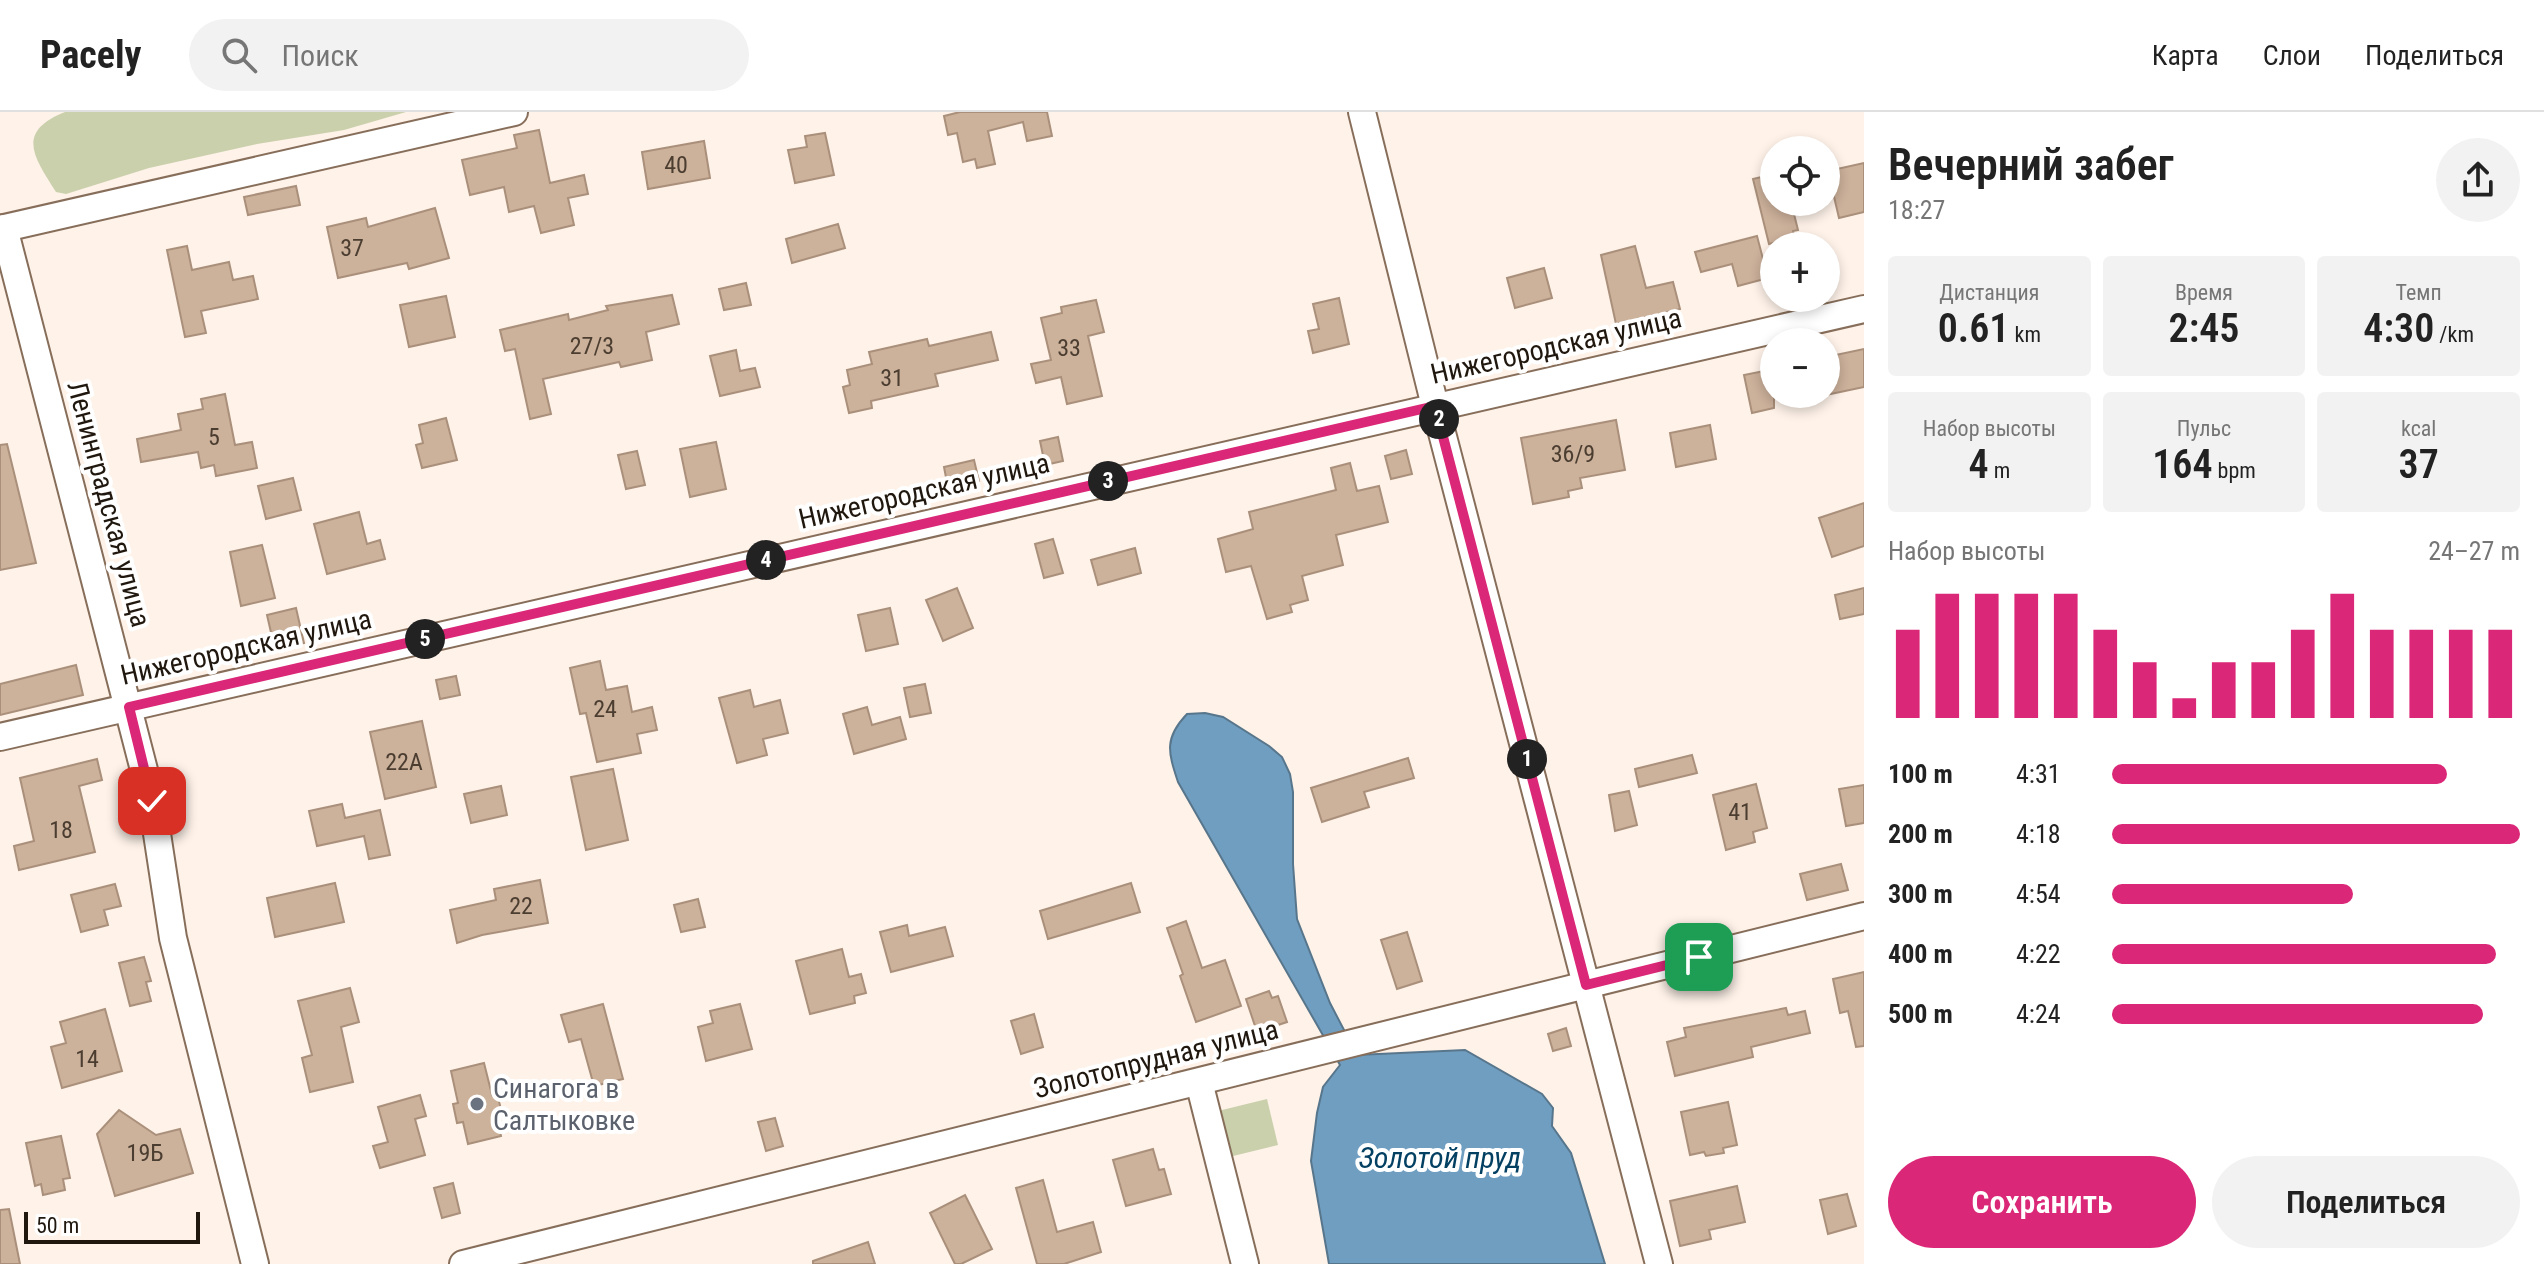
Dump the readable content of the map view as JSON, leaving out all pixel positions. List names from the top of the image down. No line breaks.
{"streets":{"street":["Нижегородская улица","Ленинградская улица","Золотопрудная улица"]},"crossings":[["Нижегородская улица","Ленинградская улица"]],"water":["Золотой пруд"],"places":["Синагога в Салтыковке"],"house_numbers":["40","37","27/3","33","31","5","36/9","24","22А","41","18","22","14","19Б"],"scale_bar":"50 m","page":{"header":"Pacely","search":"Поиск","nav":["Карта","Слои","Поделиться"],"heading":["Вечерний забег","18:27"],"map_buttons":["+","−"],"stats":[["Дистанция","0.61 km"],["Время","2:45"],["Темп","4:30 /km"],["Набор высоты","4 m"],["Пульс","164 bpm"],["kcal","37"]],"pins":["2","3","4","5","1"],"chart":["Набор высоты","24–27 m"],"list":[{"name":"100 m","note":"4:31"},{"name":"200 m","note":"4:18"},{"name":"300 m","note":"4:54"},{"name":"400 m","note":"4:22"},{"name":"500 m","note":"4:24"}],"buttons":["Сохранить","Поделиться"],"scale":"50 m"}}
